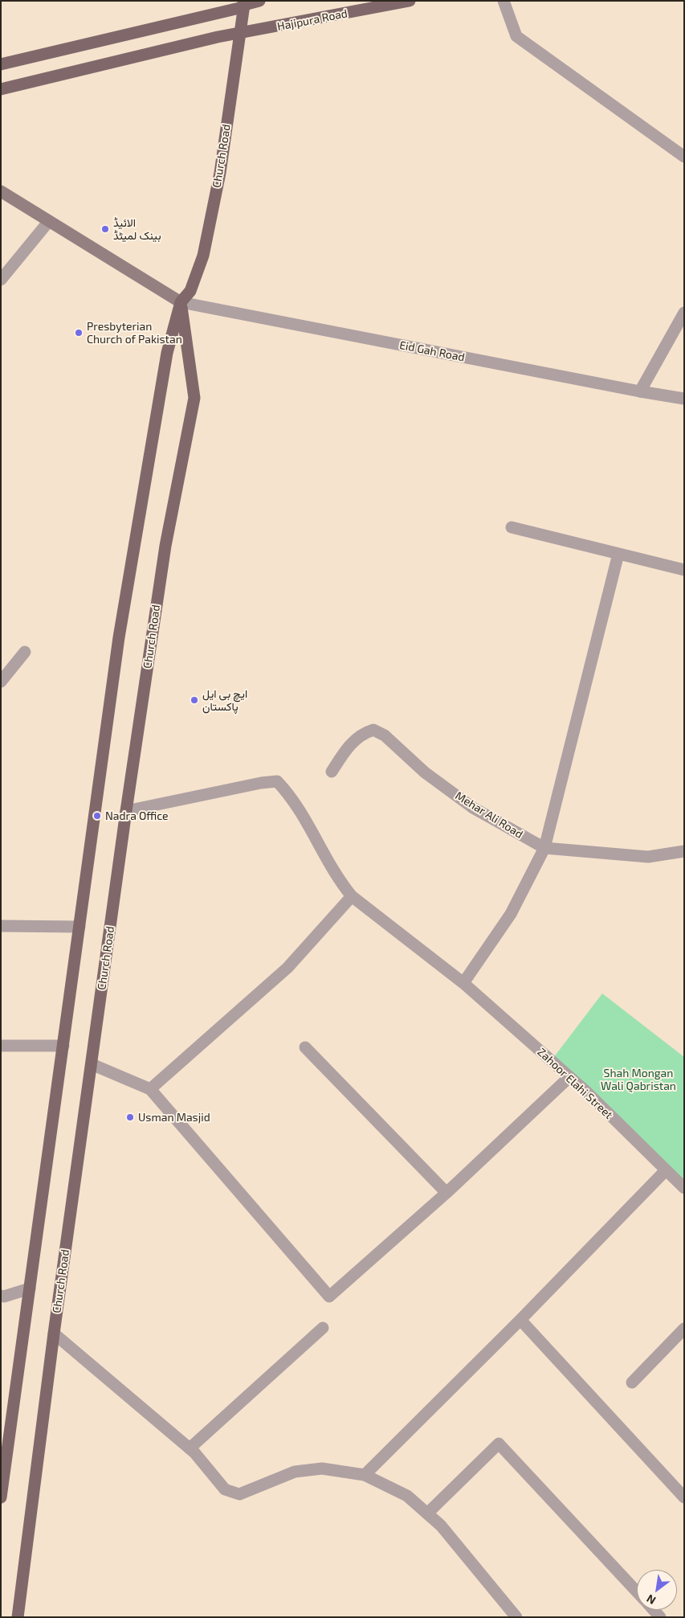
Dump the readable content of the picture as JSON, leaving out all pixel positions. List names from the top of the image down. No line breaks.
{"streets":{"main road":["Hajipura Road","Church Road"],"street":["Eid Gah Road","Mehar Ali Road","Zahoor Elahi Street"]},"crossings":[["Hajipura Road","Church Road"],["Church Road","Eid Gah Road"],["Church Road","Zahoor Elahi Street"]],"parks":["Shah Mongan Wali Qabristan"],"places":["الائیڈ بینک لمیٹڈ","Presbyterian Church of Pakistan","ایچ بی ایل پاکستان","Nadra Office","Usman Masjid"],"north":"bottom left"}
